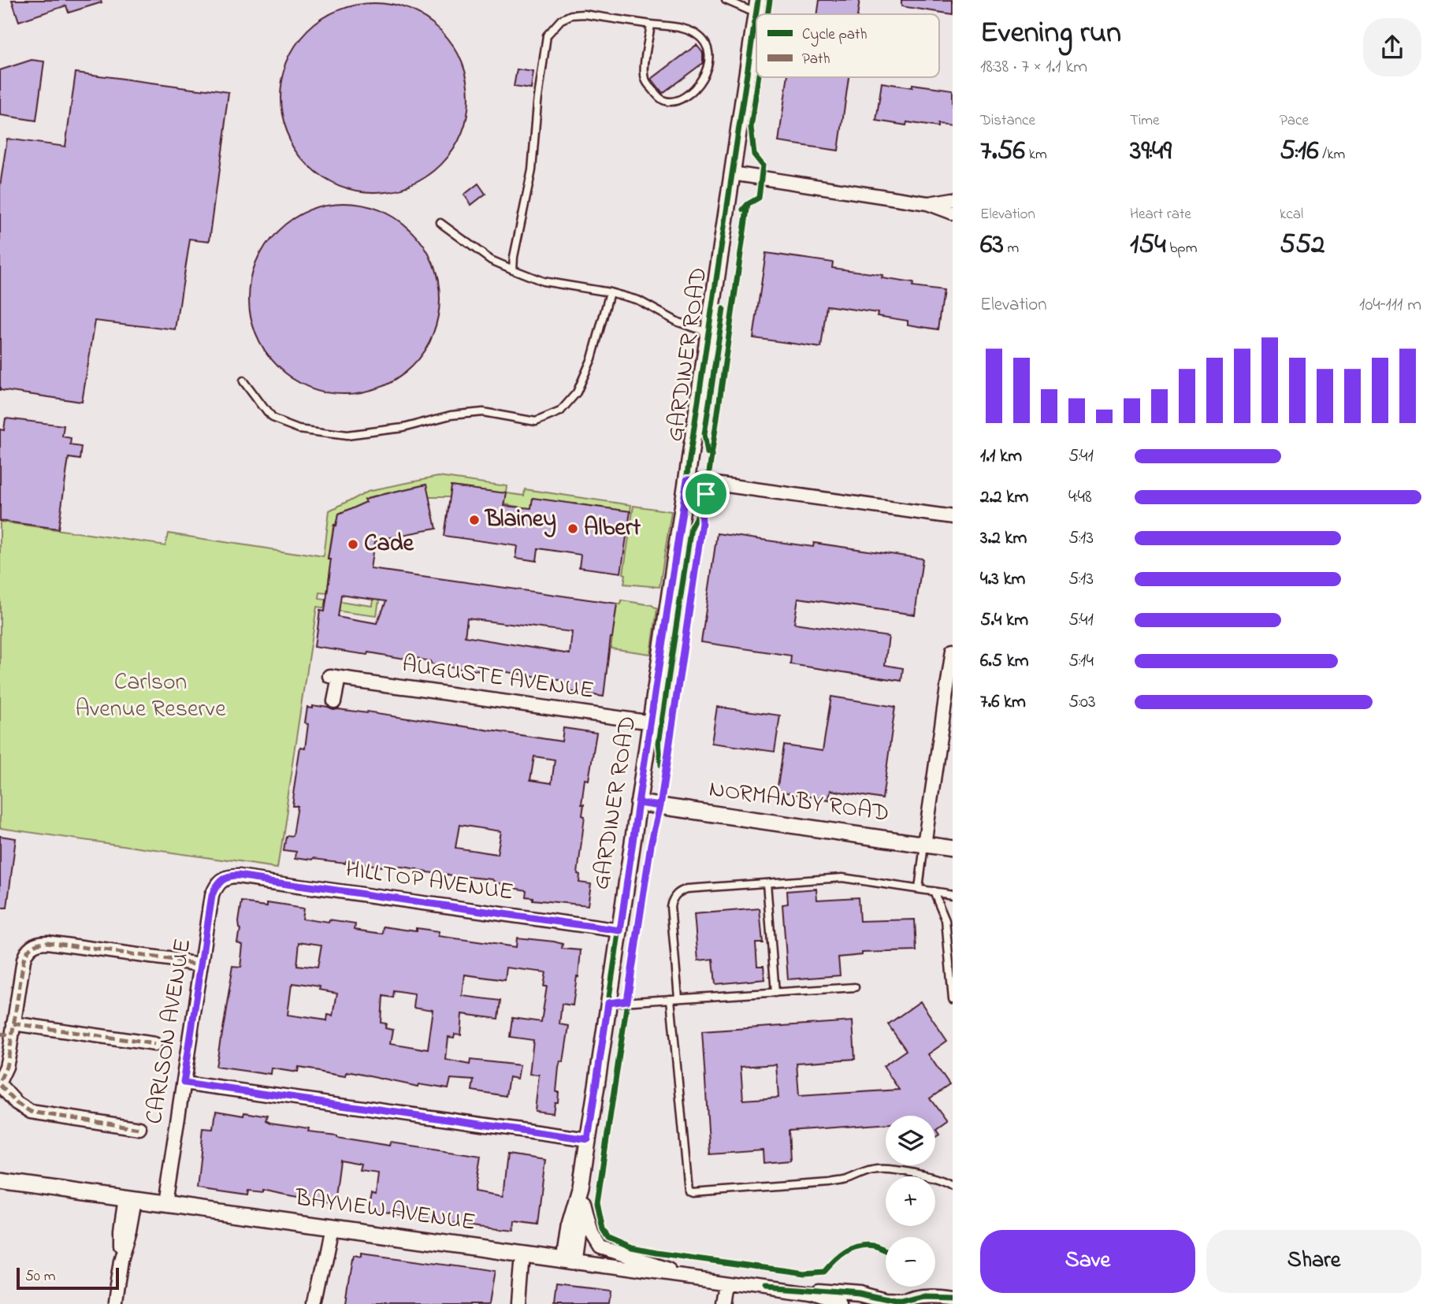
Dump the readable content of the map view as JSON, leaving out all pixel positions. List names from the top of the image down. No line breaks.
{"streets":{"street":["GARDINER ROAD","AUGUSTE AVENUE","NORMANBY ROAD","HILLTOP AVENUE","CARLSON AVENUE","BAYVIEW AVENUE"]},"crossings":[["GARDINER ROAD","AUGUSTE AVENUE"],["GARDINER ROAD","NORMANBY ROAD"],["GARDINER ROAD","HILLTOP AVENUE"],["GARDINER ROAD","BAYVIEW AVENUE"],["HILLTOP AVENUE","CARLSON AVENUE"],["CARLSON AVENUE","BAYVIEW AVENUE"]],"parks":["Carlson Avenue Reserve"],"places":["Blainey","Albert","Cade"],"legend":["Cycle path","Path"],"scale_bar":"50 m","page":{"heading":["Evening run","18:38 · 7 × 1.1 km"],"stats":[["Distance","7.56 km"],["Time","39:49"],["Pace","5:16 /km"],["Elevation","63 m"],["Heart rate","154 bpm"],["kcal","552"]],"chart":["Elevation","104–111 m"],"list":[{"name":"1.1 km","note":"5:41"},{"name":"2.2 km","note":"4:48"},{"name":"3.2 km","note":"5:13"},{"name":"4.3 km","note":"5:13"},{"name":"5.4 km","note":"5:41"},{"name":"6.5 km","note":"5:14"},{"name":"7.6 km","note":"5:03"}],"map_buttons":["+","−"],"buttons":["Save","Share"],"scale":"50 m"}}
